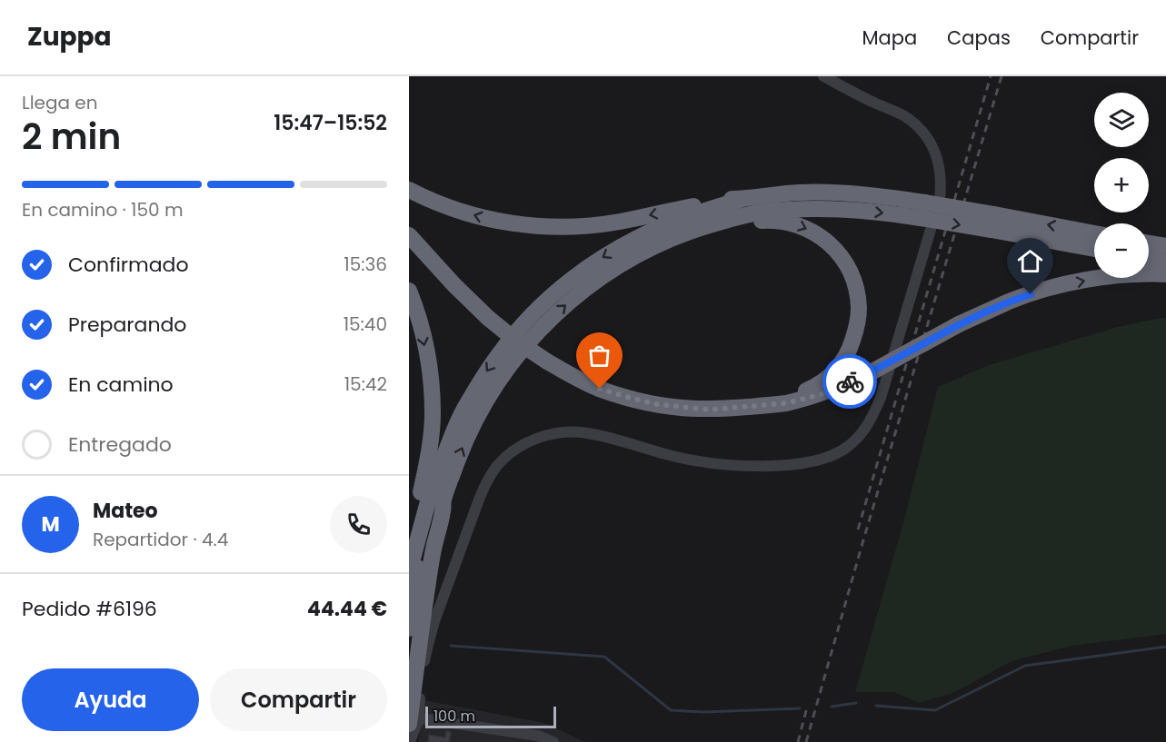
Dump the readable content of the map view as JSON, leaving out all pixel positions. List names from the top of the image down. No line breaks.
{"scale_bar":"100 m","page":{"header":"Zuppa","nav":["Mapa","Capas","Compartir"],"heading":["2 min","Llega en","15:47–15:52"],"panel":["Mateo","Repartidor · 4.4","Pedido #6196","44.44 €"],"map_buttons":["+","−"],"bar":"En camino · 150 m","list":[["Confirmado","15:36"],["Preparando","15:40"],["En camino","15:42"],"Entregado"],"round":"M","buttons":["Ayuda","Compartir"],"scale":"100 m"}}
